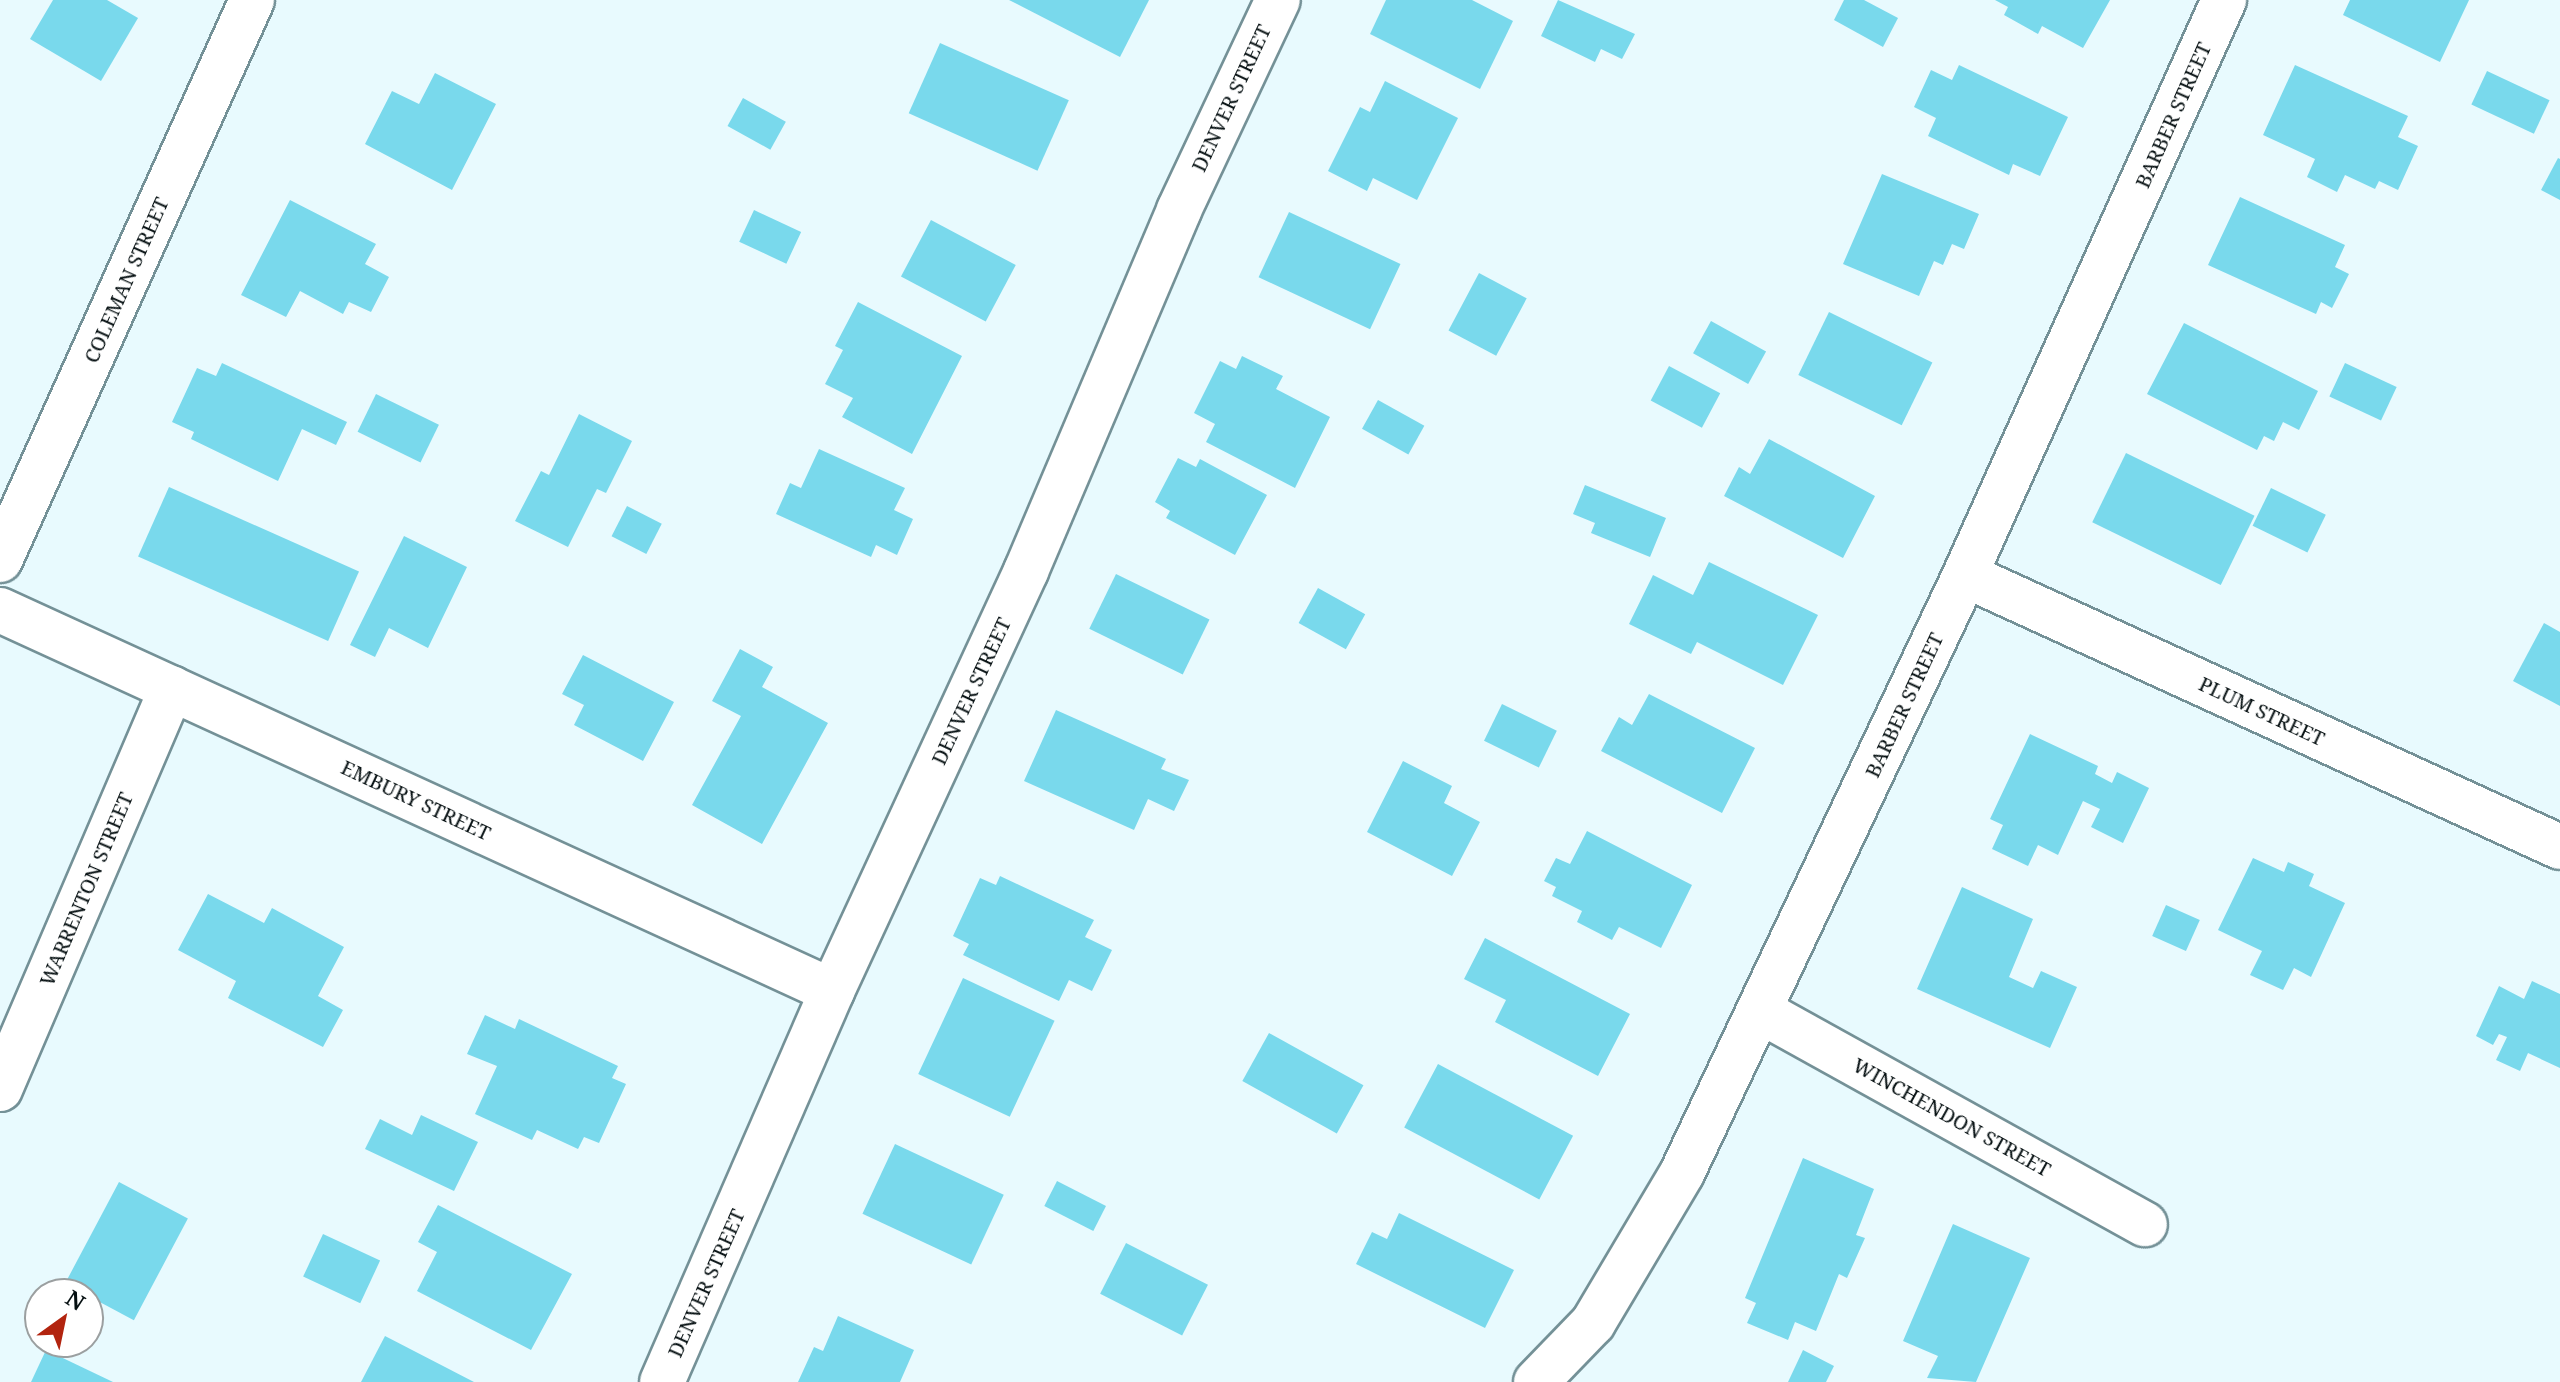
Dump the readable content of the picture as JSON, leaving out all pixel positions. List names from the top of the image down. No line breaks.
{"streets":{"street":["DENVER STREET","BARBER STREET","COLEMAN STREET","PLUM STREET","EMBURY STREET","WARRENTON STREET","WINCHENDON STREET"]},"crossings":[["DENVER STREET","EMBURY STREET"],["BARBER STREET","PLUM STREET"],["BARBER STREET","WINCHENDON STREET"],["EMBURY STREET","WARRENTON STREET"]],"north":"top right"}
